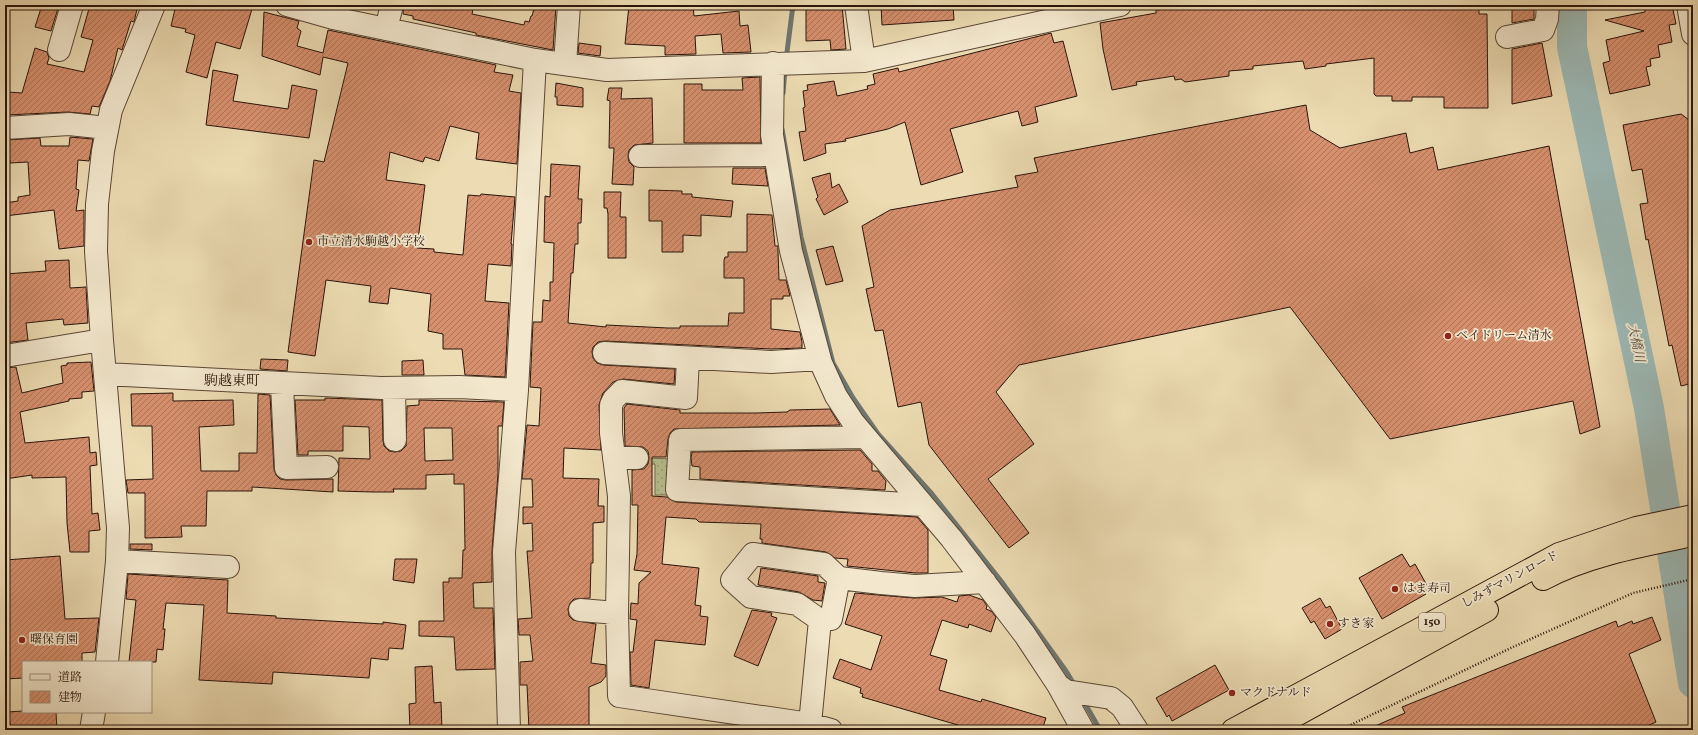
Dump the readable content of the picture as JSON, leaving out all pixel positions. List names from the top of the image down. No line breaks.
{"streets":{"highway":["しみずマリンロード","150"]},"districts":["駒越東町"],"water":["大橋川"],"places":["市立清水駒越小学校","ベイドリーム清水","はま寿司","すき家","曙保育園","マクドナルド"],"legend":["道路","建物"]}
